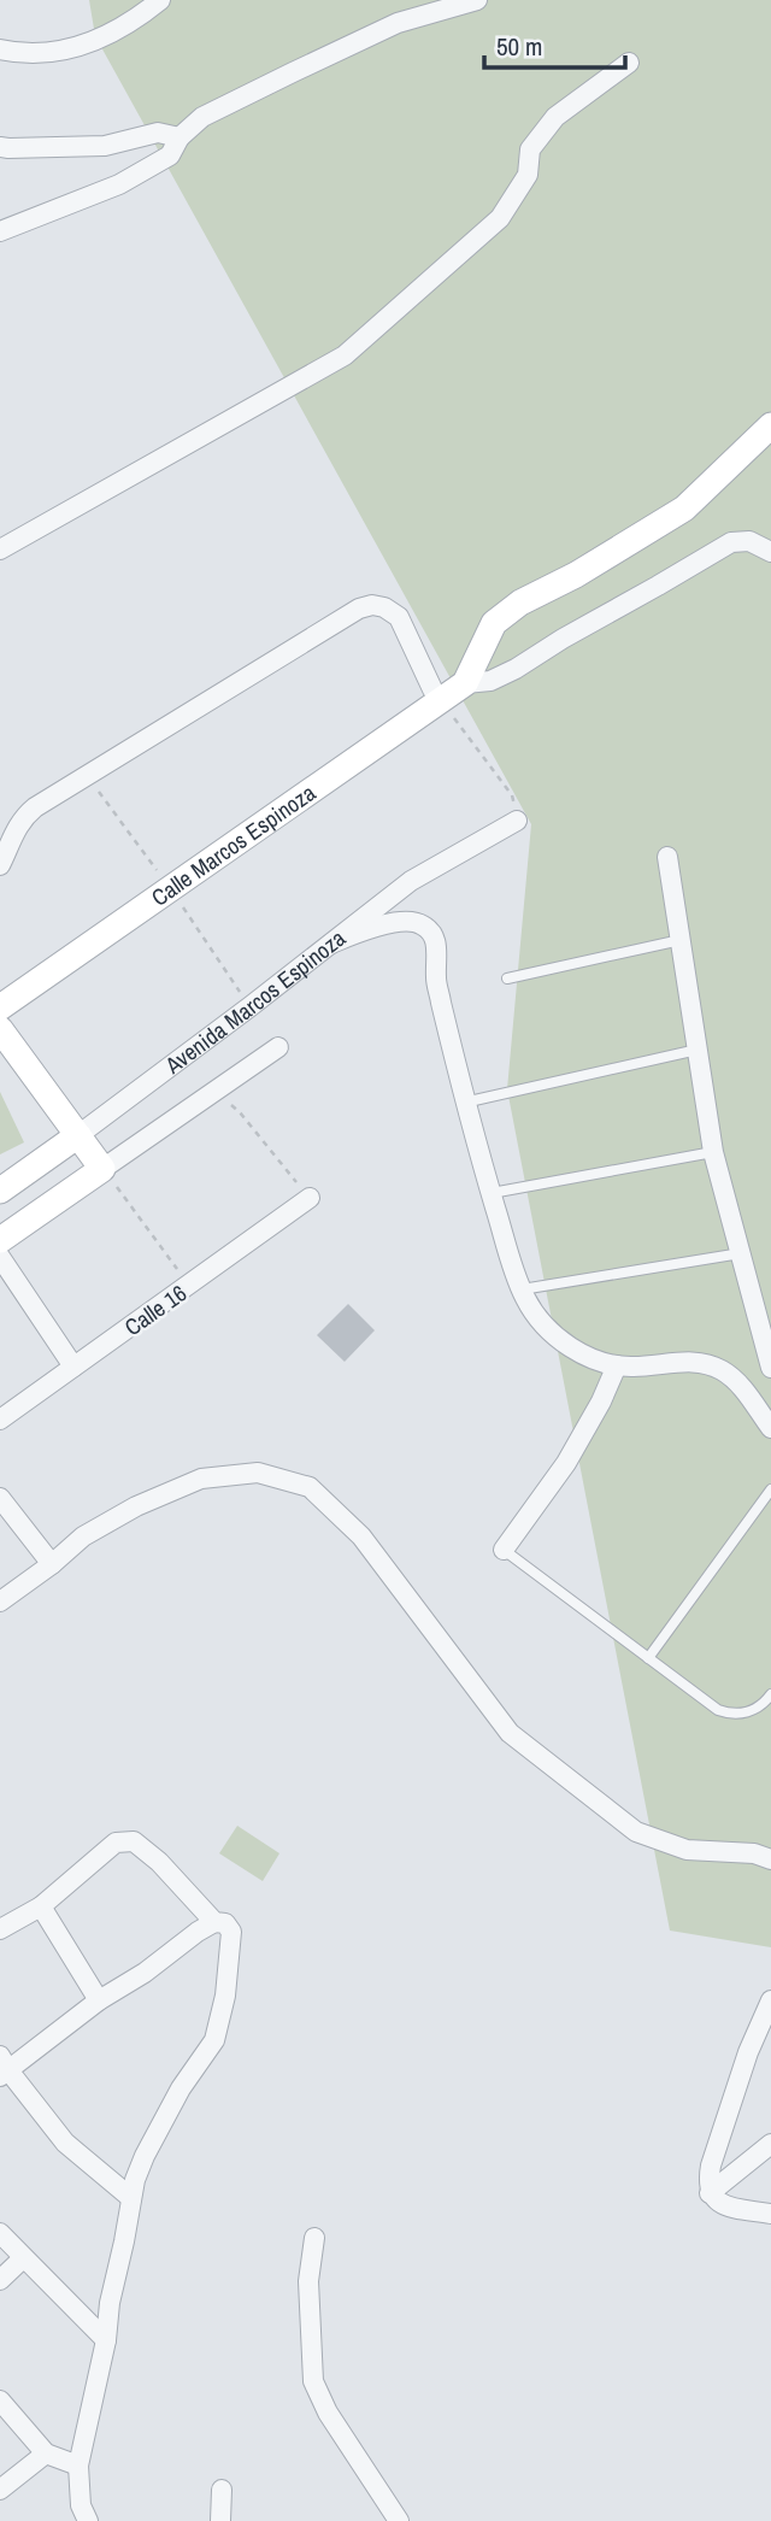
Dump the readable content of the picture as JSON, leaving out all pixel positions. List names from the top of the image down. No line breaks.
{"streets":{"street":["Calle Marcos Espinoza","Avenida Marcos Espinoza","Calle 16"]},"scale_bar":"50 m"}
